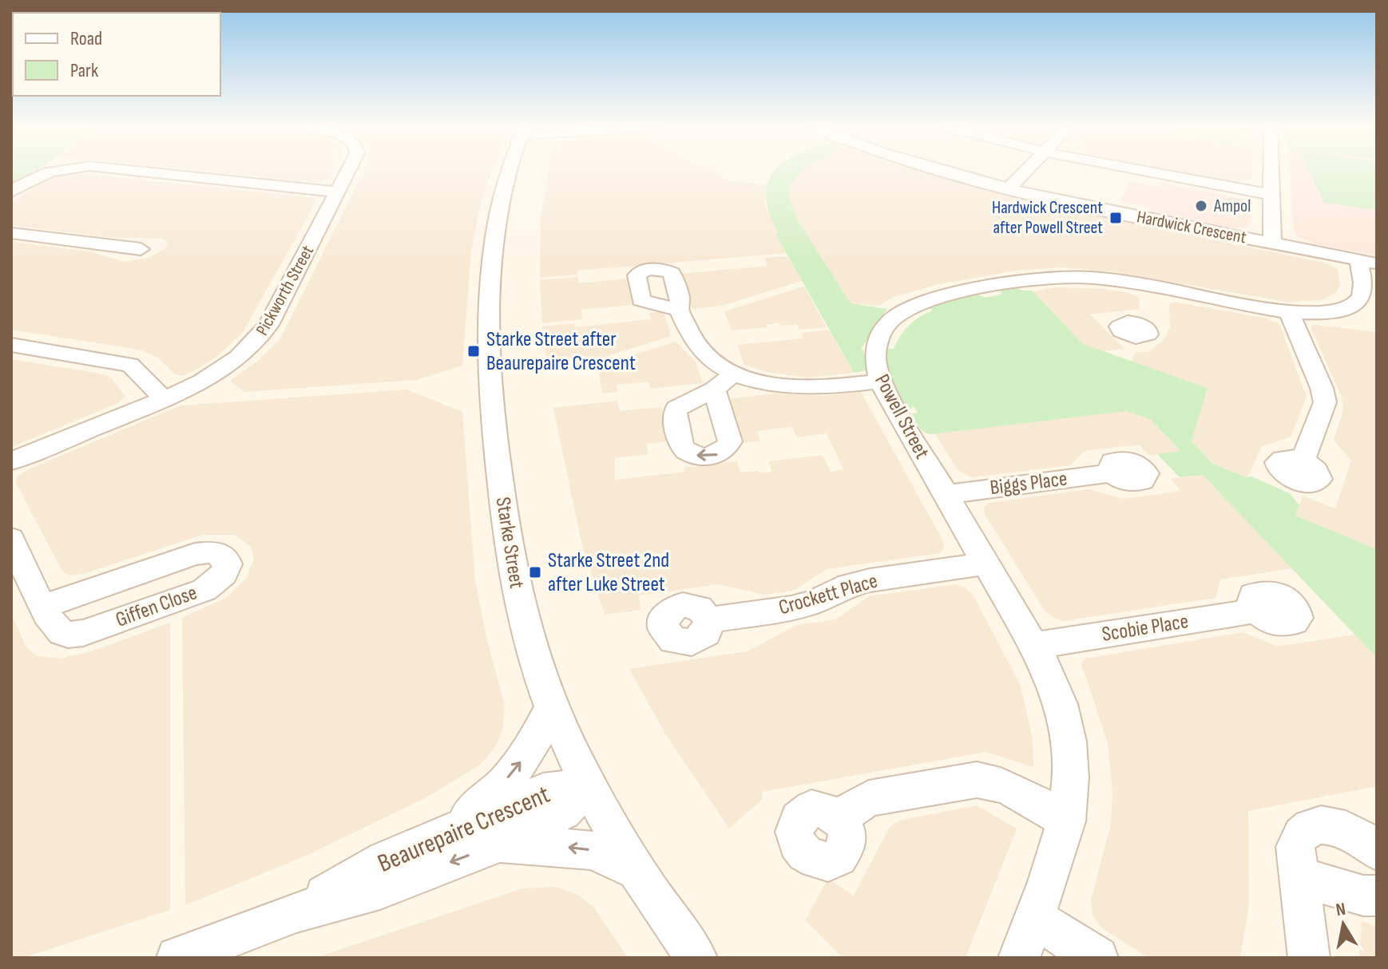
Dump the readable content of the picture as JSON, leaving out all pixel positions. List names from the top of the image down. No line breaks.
{"streets":{"street":["Hardwick Crescent","Pickworth Street","Powell Street","Biggs Place","Starke Street","Crockett Place","Giffen Close","Scobie Place","Beaurepaire Crescent"]},"crossings":[["Hardwick Crescent","Powell Street"],["Powell Street","Biggs Place"],["Powell Street","Crockett Place"],["Powell Street","Scobie Place"],["Starke Street","Beaurepaire Crescent"]],"places":{"other":["Ampol"],"transit":["Hardwick Crescent after Powell Street","Starke Street after Beaurepaire Crescent","Starke Street 2nd after Luke Street"]},"legend":["Road","Park"],"north":"top"}
